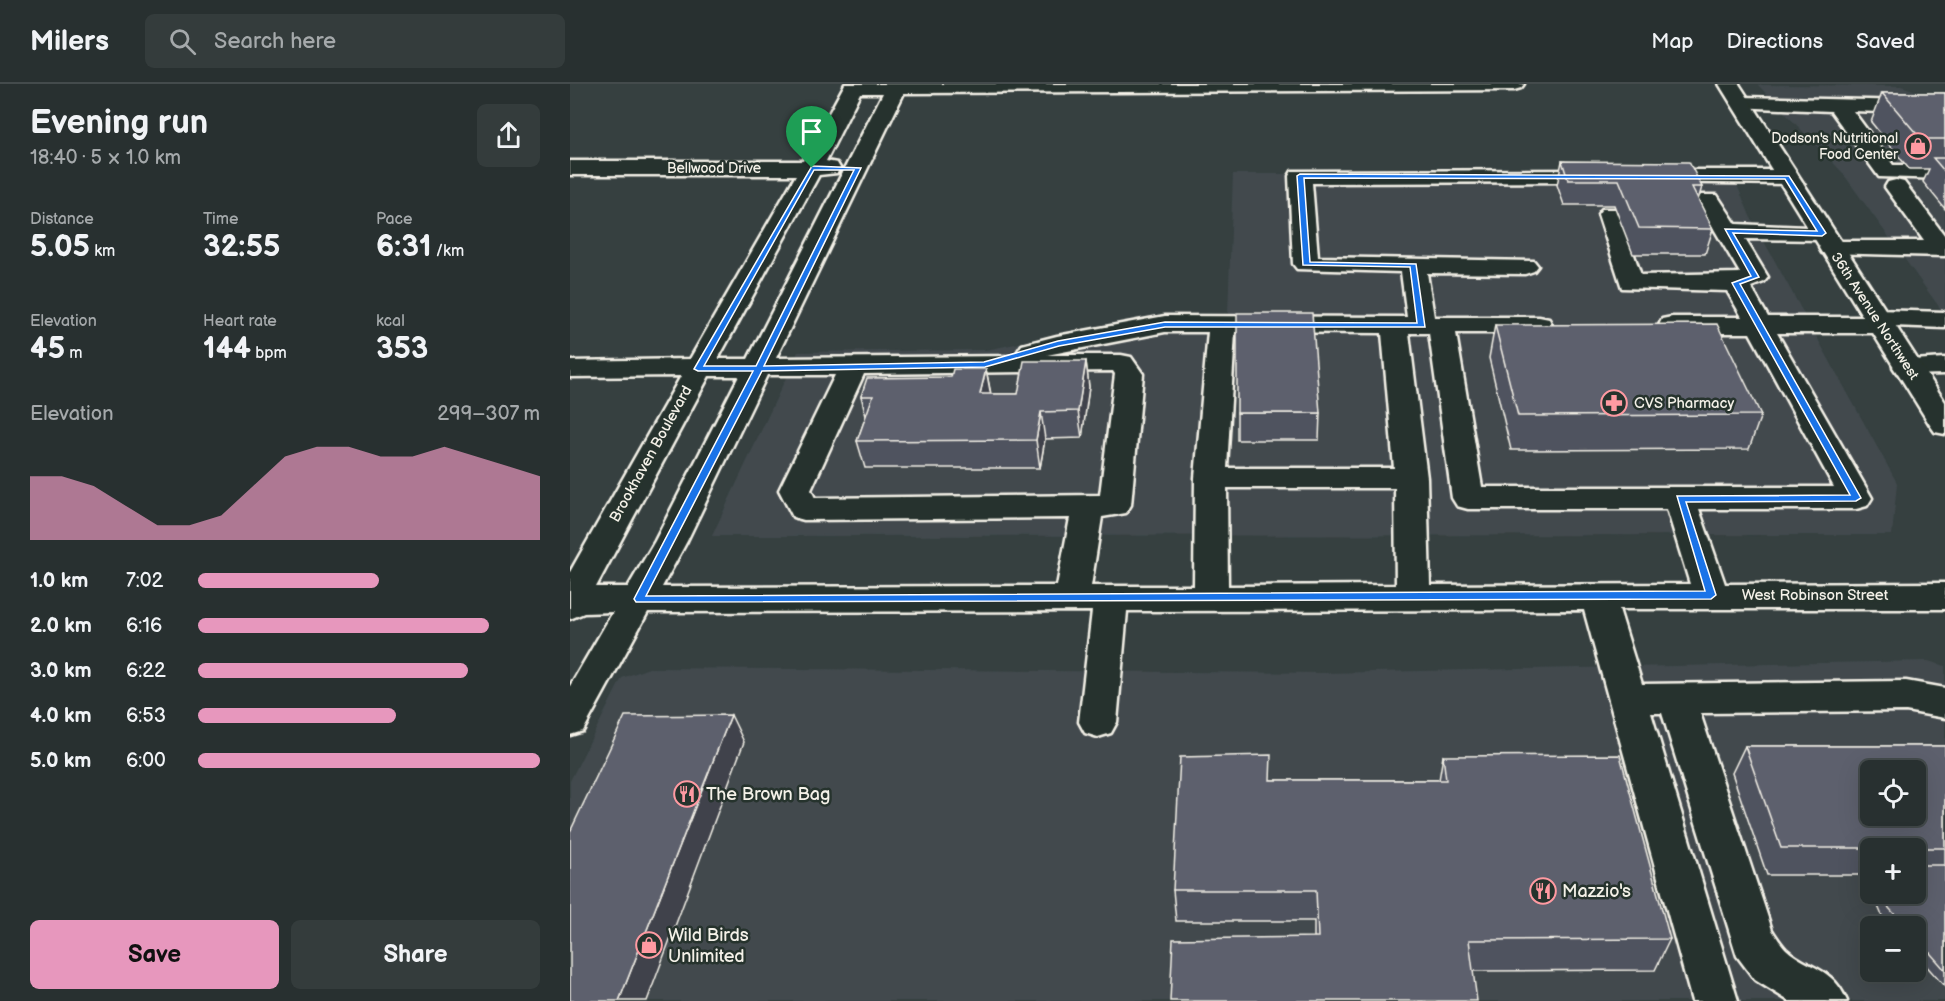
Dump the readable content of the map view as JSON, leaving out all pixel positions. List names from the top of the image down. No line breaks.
{"streets":{"street":["Bellwood Drive","36th Avenue Northwest","Brookhaven Boulevard","West Robinson Street"]},"crossings":[["Bellwood Drive","Brookhaven Boulevard"],["Brookhaven Boulevard","West Robinson Street"]],"places":{"shop":["Dodson's Nutritional Food Center","Wild Birds Unlimited"],"pharmacy":["CVS Pharmacy"],"restaurant":["The Brown Bag","Mazzio's"]},"page":{"header":"Milers","search":"Search here","nav":["Map","Directions","Saved"],"heading":["Evening run","18:40 · 5 × 1.0 km"],"stats":[["Distance","5.05 km"],["Time","32:55"],["Pace","6:31 /km"],["Elevation","45 m"],["Heart rate","144 bpm"],["kcal","353"]],"chart":["Elevation","299–307 m"],"list":[{"name":"1.0 km","note":"7:02"},{"name":"2.0 km","note":"6:16"},{"name":"3.0 km","note":"6:22"},{"name":"4.0 km","note":"6:53"},{"name":"5.0 km","note":"6:00"}],"map_buttons":["+","−"],"buttons":["Save","Share"]}}
